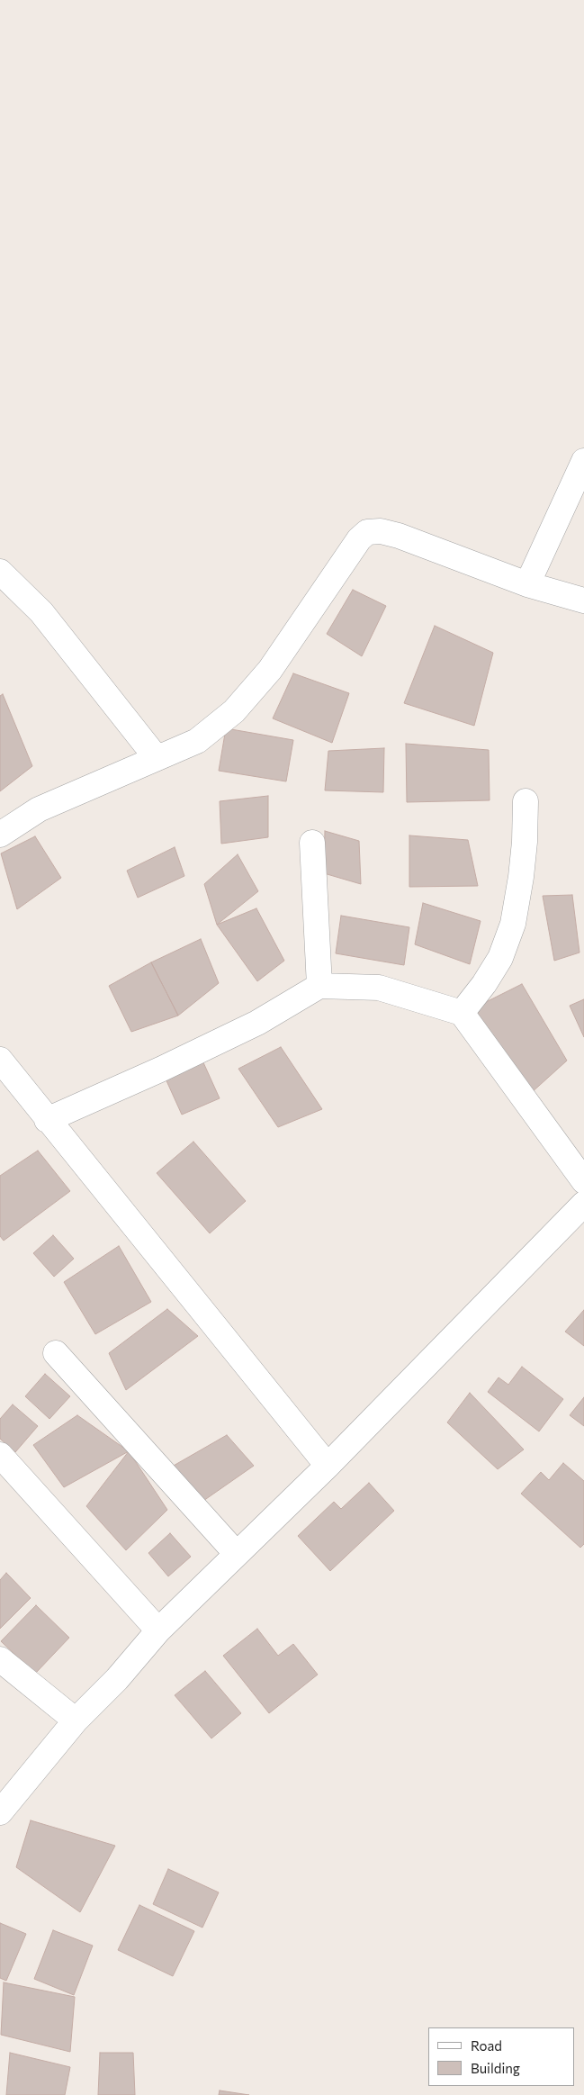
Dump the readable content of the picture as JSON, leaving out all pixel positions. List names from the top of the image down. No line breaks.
{"legend":["Road","Building"]}
